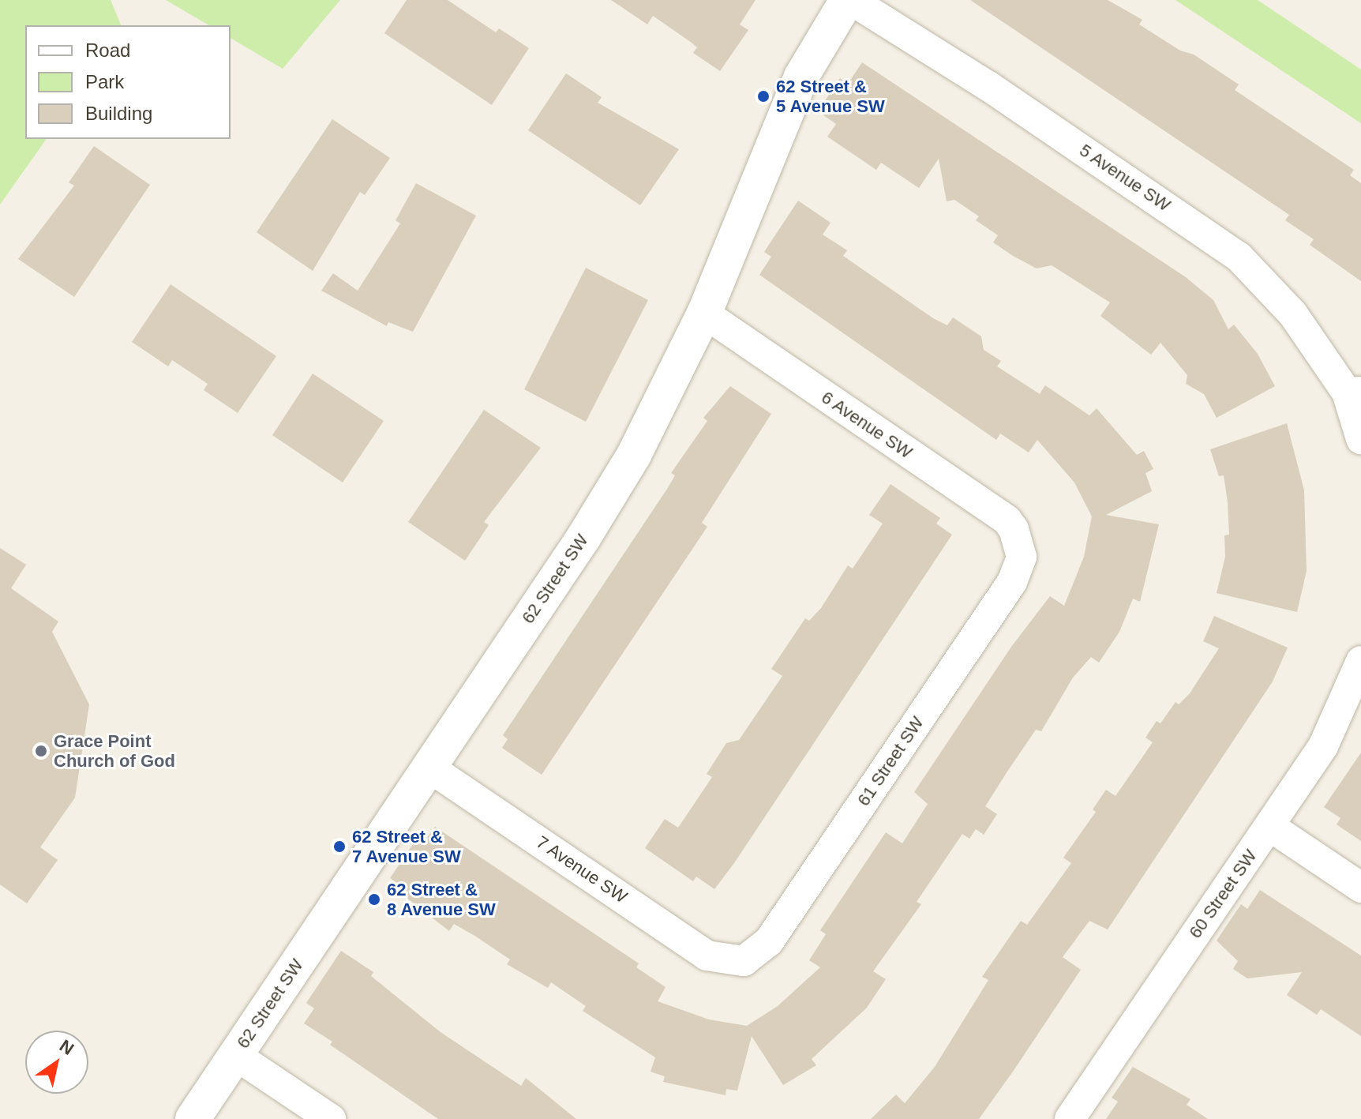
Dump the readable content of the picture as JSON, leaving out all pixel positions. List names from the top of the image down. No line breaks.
{"streets":{"street":["5 Avenue SW","6 Avenue SW","62 Street SW","61 Street SW","7 Avenue SW","60 Street SW"]},"crossings":[["5 Avenue SW","62 Street SW"],["6 Avenue SW","62 Street SW"],["6 Avenue SW","61 Street SW"],["62 Street SW","7 Avenue SW"],["61 Street SW","7 Avenue SW"]],"places":["62 Street & 5 Avenue SW","Grace Point Church of God","62 Street & 7 Avenue SW","62 Street & 8 Avenue SW"],"legend":["Road","Park","Building"],"north":"top right"}
